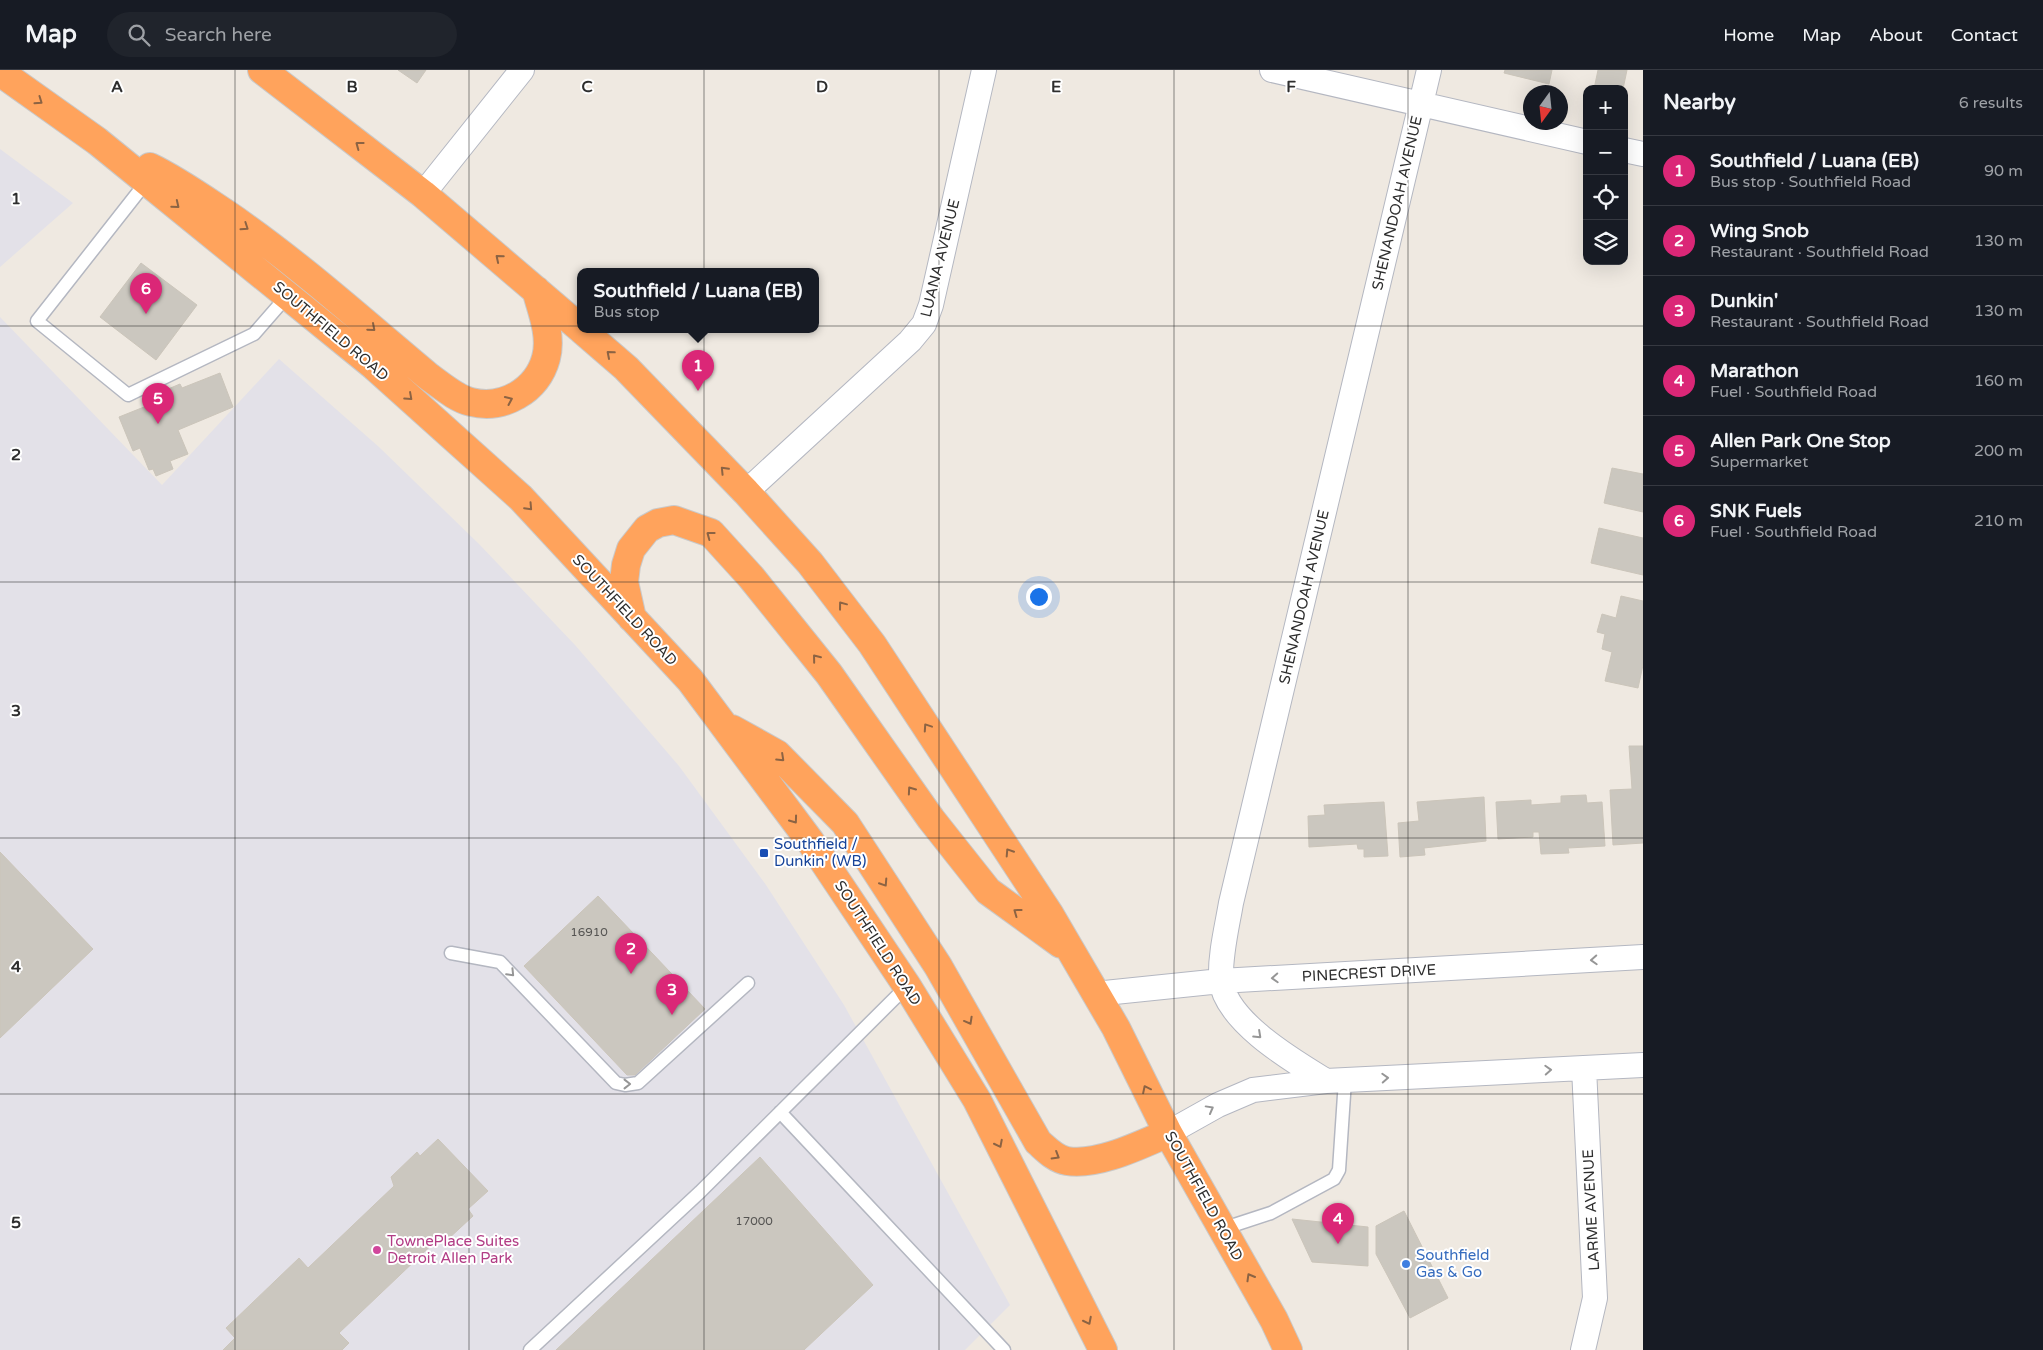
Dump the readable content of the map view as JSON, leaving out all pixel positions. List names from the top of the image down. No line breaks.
{"streets":{"highway":["SOUTHFIELD ROAD"],"street":["SHENANDOAH AVENUE","LUANA AVENUE","PINECREST DRIVE","LARME AVENUE"]},"crossings":[["SHENANDOAH AVENUE","PINECREST DRIVE"],["LUANA AVENUE","SOUTHFIELD ROAD"],["SOUTHFIELD ROAD","PINECREST DRIVE"]],"places":{"transit":["Southfield / Dunkin' (WB)"],"other":["TownePlace Suites Detroit Allen Park","Southfield Gas & Go"]},"house_numbers":["16910","17000"],"north":"bottom","page":{"header":"Map","search":"Search here","nav":["Home","Map","About","Contact"],"heading":["Nearby","6 results"],"map_buttons":["+","−"],"list":[{"mark":"1","name":"Southfield / Luana (EB)","note":"Bus stop · Southfield Road","value":"90 m"},{"mark":"2","name":"Wing Snob","note":"Restaurant · Southfield Road","value":"130 m"},{"mark":"3","name":"Dunkin'","note":"Restaurant · Southfield Road","value":"130 m"},{"mark":"4","name":"Marathon","note":"Fuel · Southfield Road","value":"160 m"},{"mark":"5","name":"Allen Park One Stop","note":"Supermarket","value":"200 m"},{"mark":"6","name":"SNK Fuels","note":"Fuel · Southfield Road","value":"210 m"}],"popup":["Southfield / Luana (EB)","Bus stop"],"pins":["6","1","5","2","3","4"]},"grid":{"columns":["A","B","C","D","E","F"],"rows":["1","2","3","4","5"]}}
